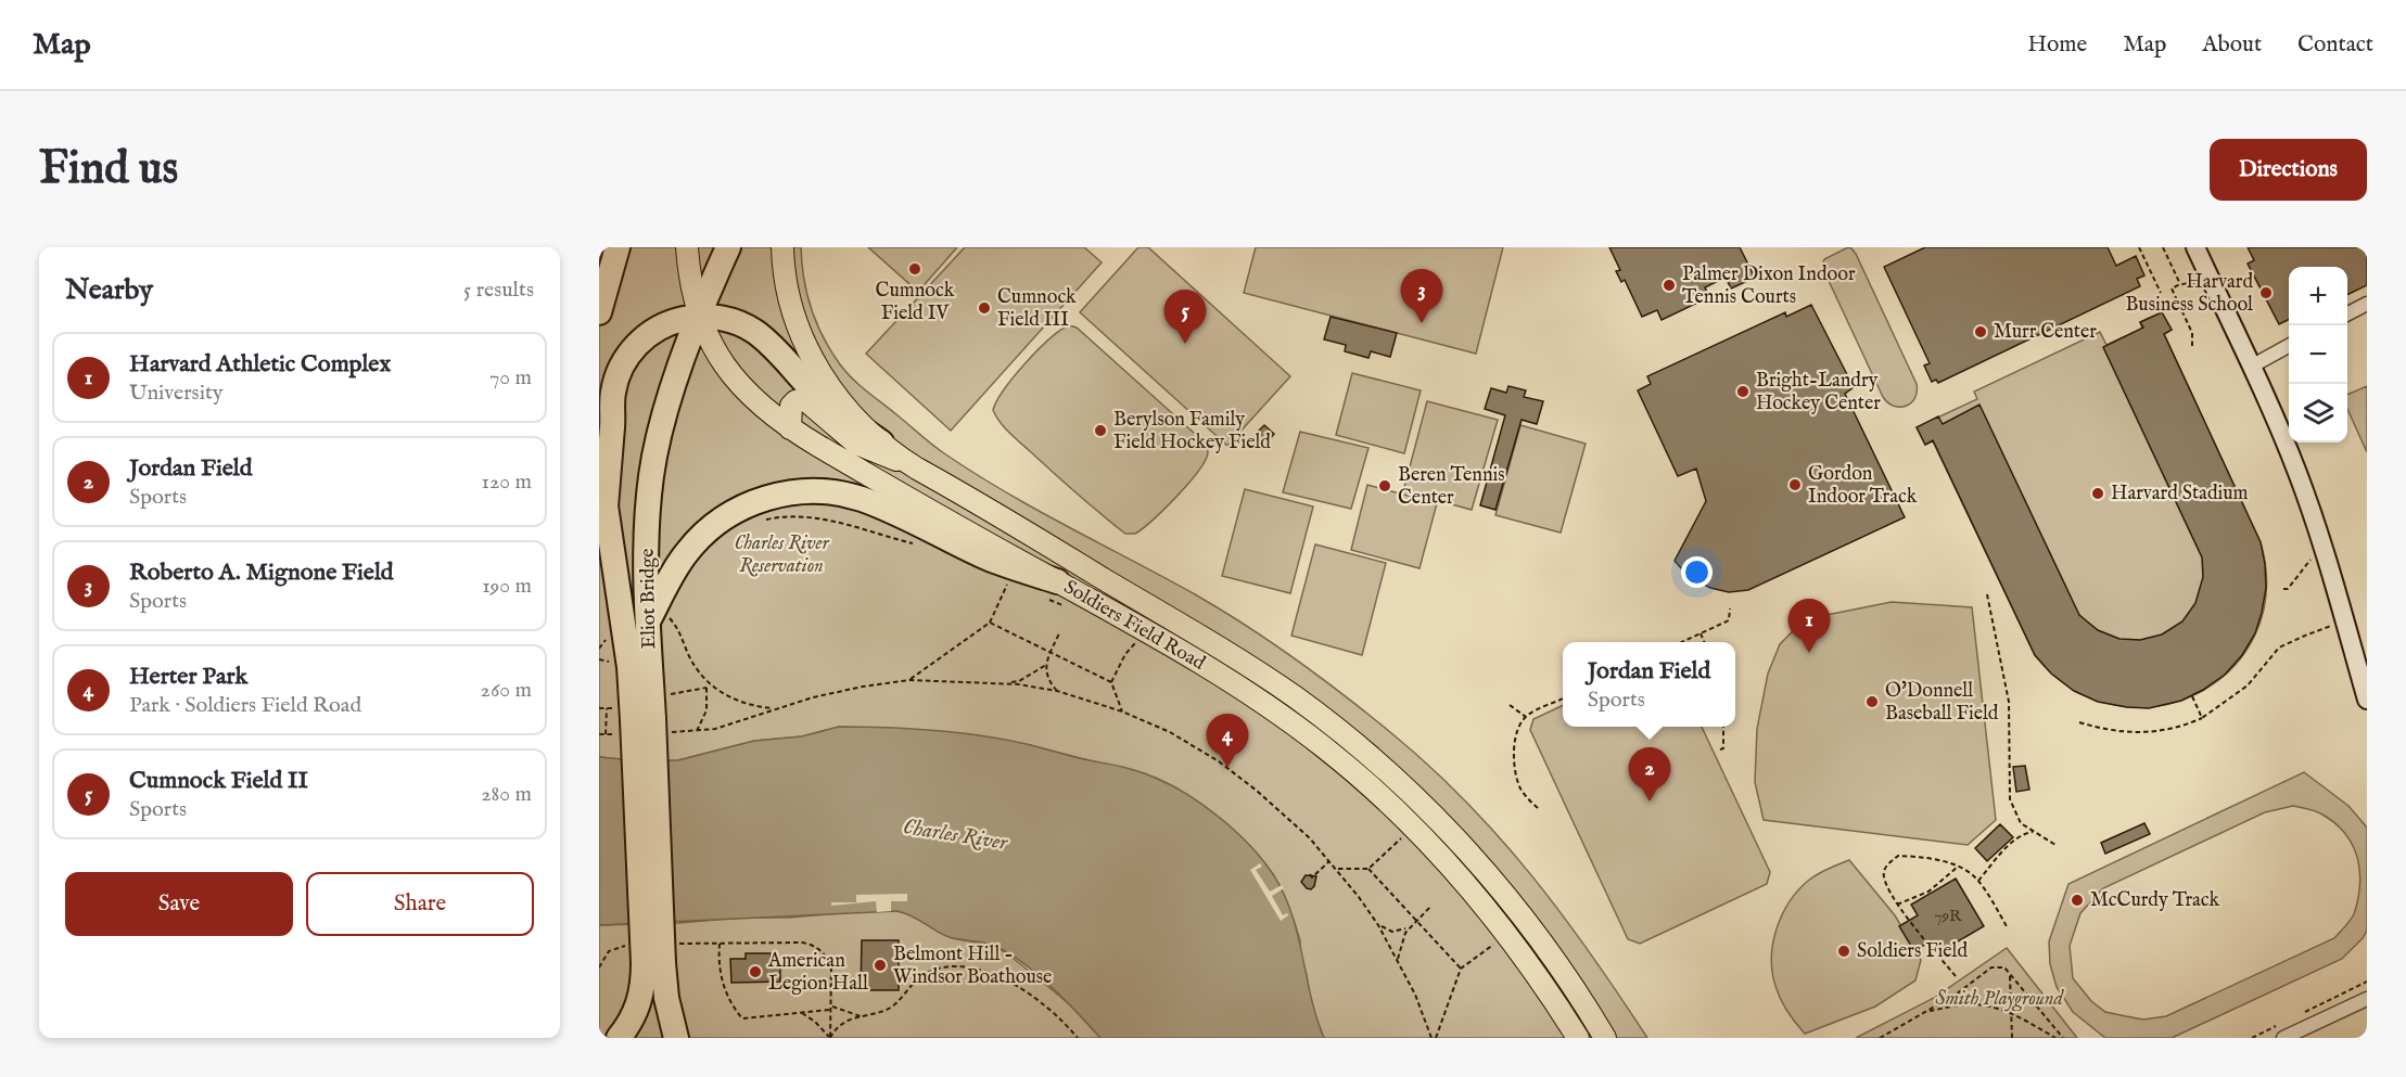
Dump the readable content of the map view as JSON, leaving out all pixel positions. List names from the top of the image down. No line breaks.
{"streets":{"highway":["Eliot Bridge"],"main road":["Soldiers Field Road"]},"crossings":[["Eliot Bridge","Soldiers Field Road"]],"water":["Charles River"],"parks":["Charles River Reservation","Smith Playground"],"places":["Cumnock Field IV","Palmer Dixon Indoor Tennis Courts","Harvard Business School","Cumnock Field III","Murr Center","Bright-Landry Hockey Center","Berylson Family Field Hockey Field","Gordon Indoor Track","Beren Tennis Center","Harvard Stadium","O'Donnell Baseball Field","McCurdy Track","Soldiers Field","Belmont Hill - Windsor Boathouse","American Legion Hall"],"house_numbers":["79R"],"page":{"header":"Map","nav":["Home","Map","About","Contact"],"buttons":["Directions",["Save","Share"]],"title":"Find us","heading":["Nearby","5 results"],"map_buttons":["+","−"],"pins":["3","5","1","4","2"],"list":[{"mark":"1","name":"Harvard Athletic Complex","note":"University","value":"70 m"},{"mark":"2","name":"Jordan Field","note":"Sports","value":"120 m"},{"mark":"3","name":"Roberto A. Mignone Field","note":"Sports","value":"190 m"},{"mark":"4","name":"Herter Park","note":"Park · Soldiers Field Road","value":"260 m"},{"mark":"5","name":"Cumnock Field II","note":"Sports","value":"280 m"}],"popup":["Jordan Field","Sports"]}}
